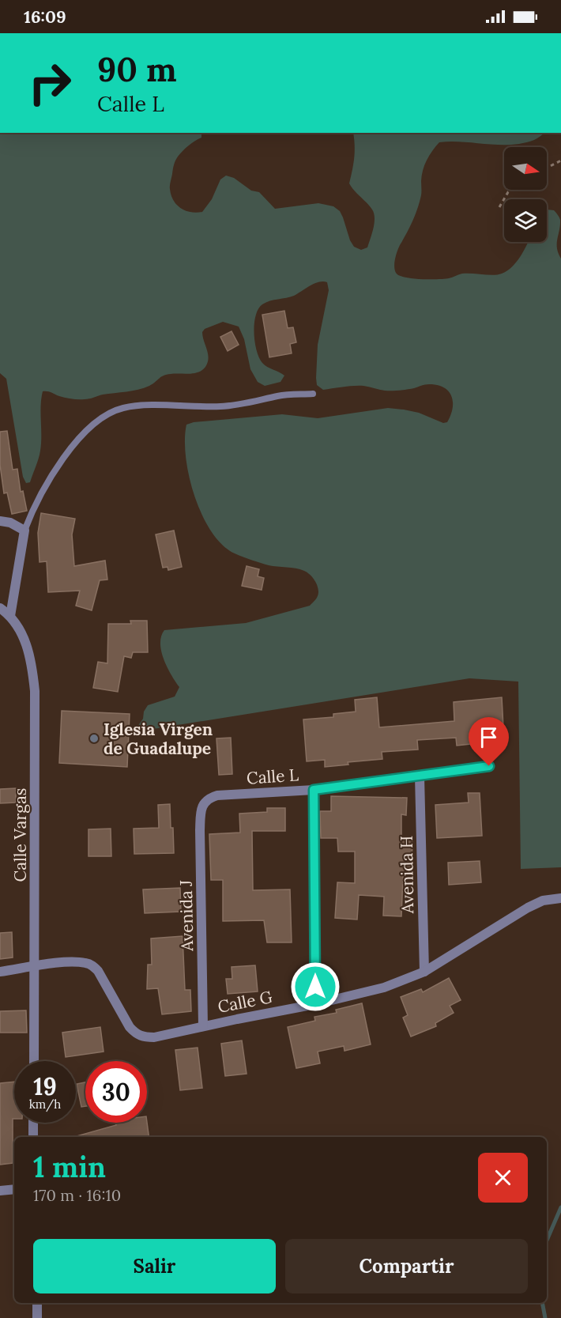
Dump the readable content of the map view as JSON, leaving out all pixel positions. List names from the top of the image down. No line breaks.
{"streets":{"street":["Calle L","Calle Vargas","Avenida H","Avenida J","Calle G"]},"crossings":[["Calle L","Avenida H"],["Calle L","Avenida J"],["Calle Vargas","Calle G"],["Avenida H","Calle G"],["Avenida J","Calle G"]],"places":["Iglesia Virgen de Guadalupe"],"north":"right","page":{"status":"16:09","turn":["90 m","Calle L"],"speed":"19 km/h","limit":"30","heading":["1 min","170 m · 16:10"],"buttons":["Salir","Compartir"]}}
